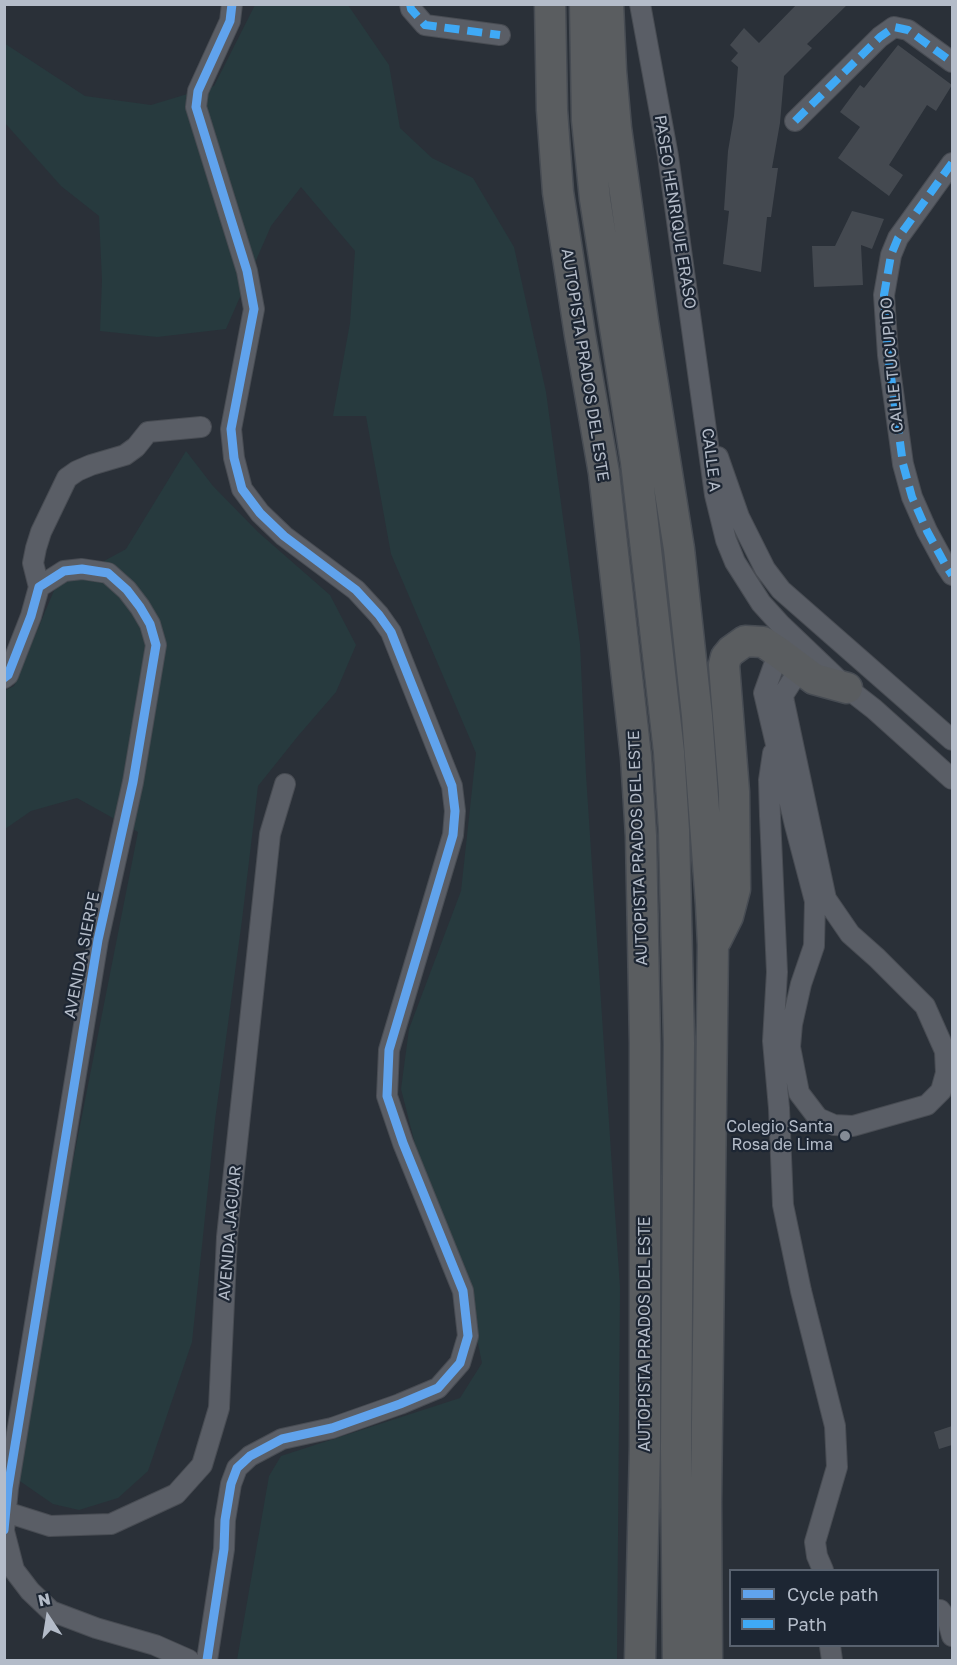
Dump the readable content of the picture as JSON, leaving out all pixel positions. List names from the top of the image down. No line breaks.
{"streets":{"highway":["AUTOPISTA PRADOS DEL ESTE"],"street":["PASEO HENRIQUE ERASO","CALLE TUCUPIDO","CALLE A","AVENIDA SIERPE","AVENIDA JAGUAR"]},"crossings":[["PASEO HENRIQUE ERASO","CALLE A"],["AVENIDA SIERPE","AVENIDA JAGUAR"]],"places":["Colegio Santa Rosa de Lima"],"legend":["Cycle path","Path"],"north":"top"}
